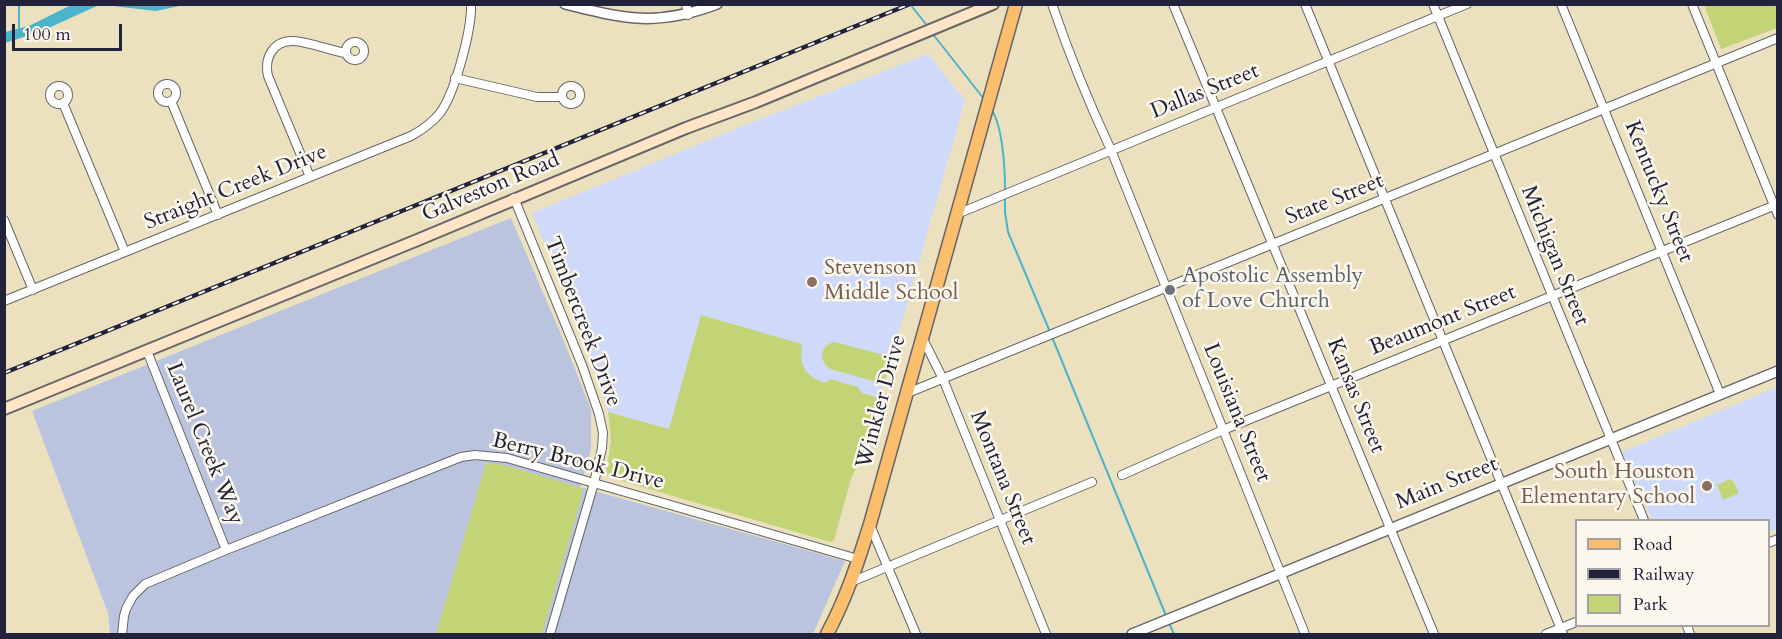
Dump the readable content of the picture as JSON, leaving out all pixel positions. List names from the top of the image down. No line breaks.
{"streets":{"main road":["Galveston Road","Winkler Drive"],"street":["Dallas Street","Straight Creek Drive","Kentucky Street","State Street","Michigan Street","Beaumont Street","Timbercreek Drive","Kansas Street","Louisiana Street","Laurel Creek Way","Berry Brook Drive","Montana Street","Main Street"]},"crossings":[["Dallas Street","Michigan Street"],["Dallas Street","Kansas Street"],["Dallas Street","Winkler Drive"],["Dallas Street","Louisiana Street"],["Galveston Road","Timbercreek Drive"],["Galveston Road","Laurel Creek Way"],["Kentucky Street","State Street"],["Kentucky Street","Beaumont Street"],["Kentucky Street","Main Street"],["State Street","Michigan Street"],["State Street","Kansas Street"],["State Street","Winkler Drive"],["State Street","Louisiana Street"],["State Street","Montana Street"],["Michigan Street","Beaumont Street"],["Michigan Street","Main Street"],["Beaumont Street","Kansas Street"],["Beaumont Street","Louisiana Street"],["Timbercreek Drive","Berry Brook Drive"],["Kansas Street","Main Street"],["Winkler Drive","Berry Brook Drive"],["Winkler Drive","Montana Street"],["Louisiana Street","Main Street"],["Laurel Creek Way","Berry Brook Drive"]],"places":["Stevenson Middle School","Apostolic Assembly of Love Church","South Houston Elementary School"],"legend":["Road","Railway","Park"],"scale_bar":"100 m"}
